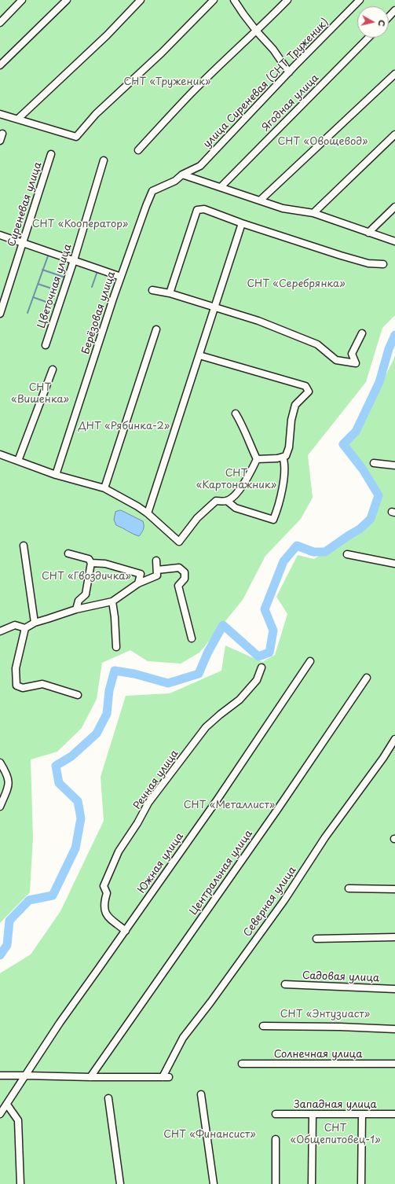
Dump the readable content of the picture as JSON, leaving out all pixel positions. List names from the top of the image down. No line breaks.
{"streets":{"street":["улица Сиреневая (СНТ Труженик)","Ягодная улица","Сиреневая улица","Цветочная улица","Берёзовая улица","Речная улица","Южная улица","Центральная улица","Северная улица","Садовая улица","Солнечная улица","Западная улица"]},"crossings":[["улица Сиреневая (СНТ Труженик)","Берёзовая улица"],["Речная улица","Южная улица"],["Центральная улица","Северная улица"]],"parks":["СНТ «Труженик»","СНТ «Овощевод»","СНТ «Кооператор»","СНТ «Серебрянка»","СНТ «Вишенка»","ДНТ «Рябинка-2»","СНТ «Картонажник»","СНТ «Гвоздичка»","СНТ «Металлист»","СНТ «Энтузиаст»","СНТ «Общепитовец-1»","СНТ «Финансист»"],"north":"right"}
